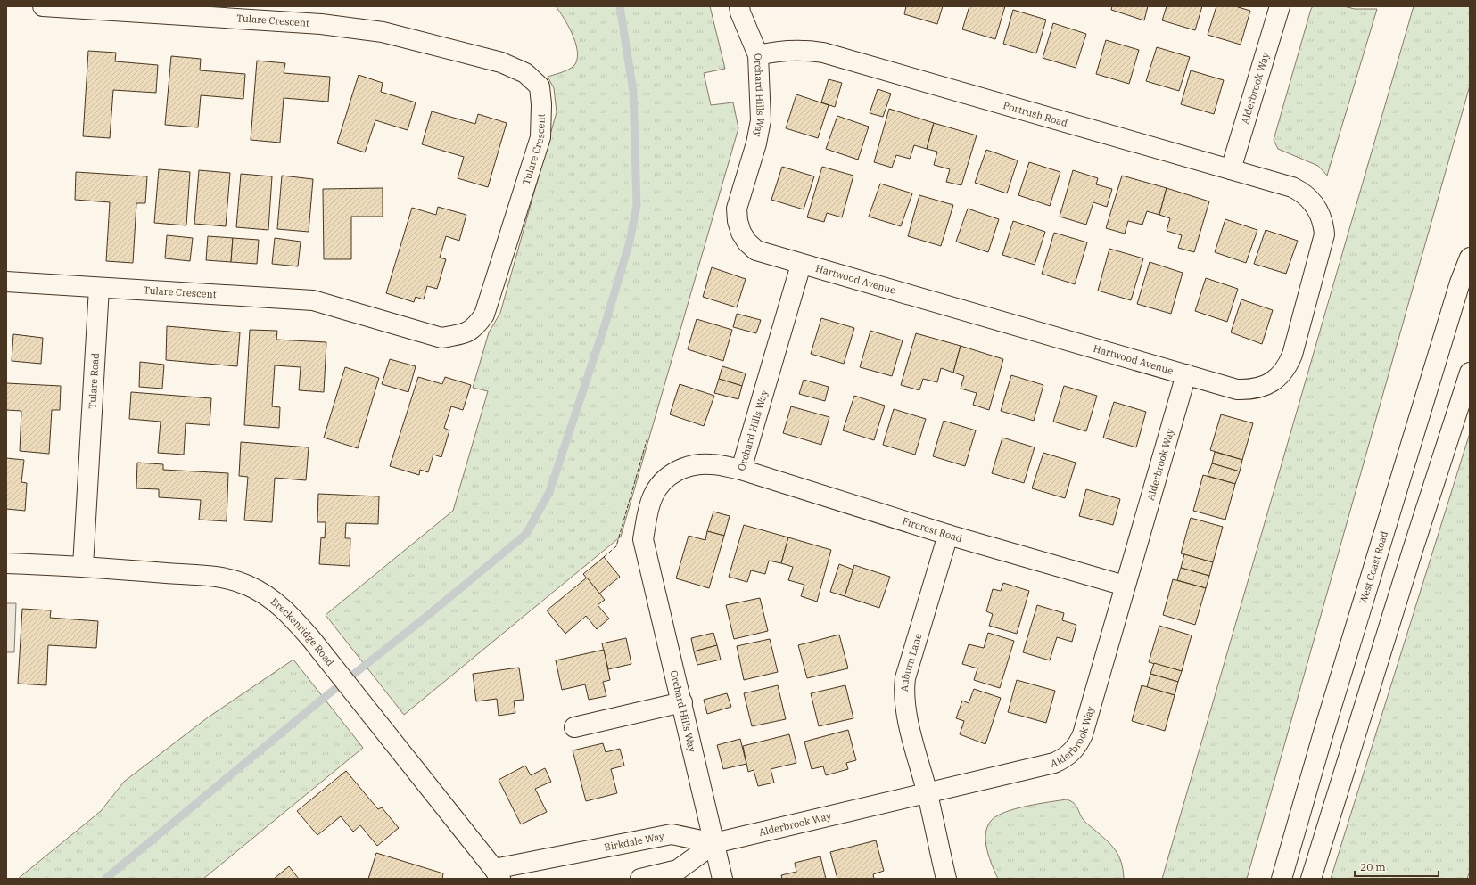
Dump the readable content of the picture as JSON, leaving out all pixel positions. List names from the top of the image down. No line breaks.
{"streets":{"street":["Tulare Crescent","Alderbrook Way","Orchard Hills Way","Portrush Road","Hartwood Avenue","Tulare Road","Fircrest Road","West Coast Road","Breckenridge Road","Auburn Lane","Birkdale Way"]},"crossings":[["Tulare Crescent","Tulare Road"],["Alderbrook Way","Orchard Hills Way"],["Alderbrook Way","Portrush Road"],["Alderbrook Way","Hartwood Avenue"],["Alderbrook Way","Fircrest Road"],["Alderbrook Way","Auburn Lane"],["Alderbrook Way","Birkdale Way"],["Orchard Hills Way","Portrush Road"],["Orchard Hills Way","Hartwood Avenue"],["Orchard Hills Way","Fircrest Road"],["Orchard Hills Way","Birkdale Way"],["Portrush Road","Hartwood Avenue"],["Tulare Road","Breckenridge Road"],["Fircrest Road","Auburn Lane"],["Breckenridge Road","Birkdale Way"]],"scale_bar":"20 m"}
